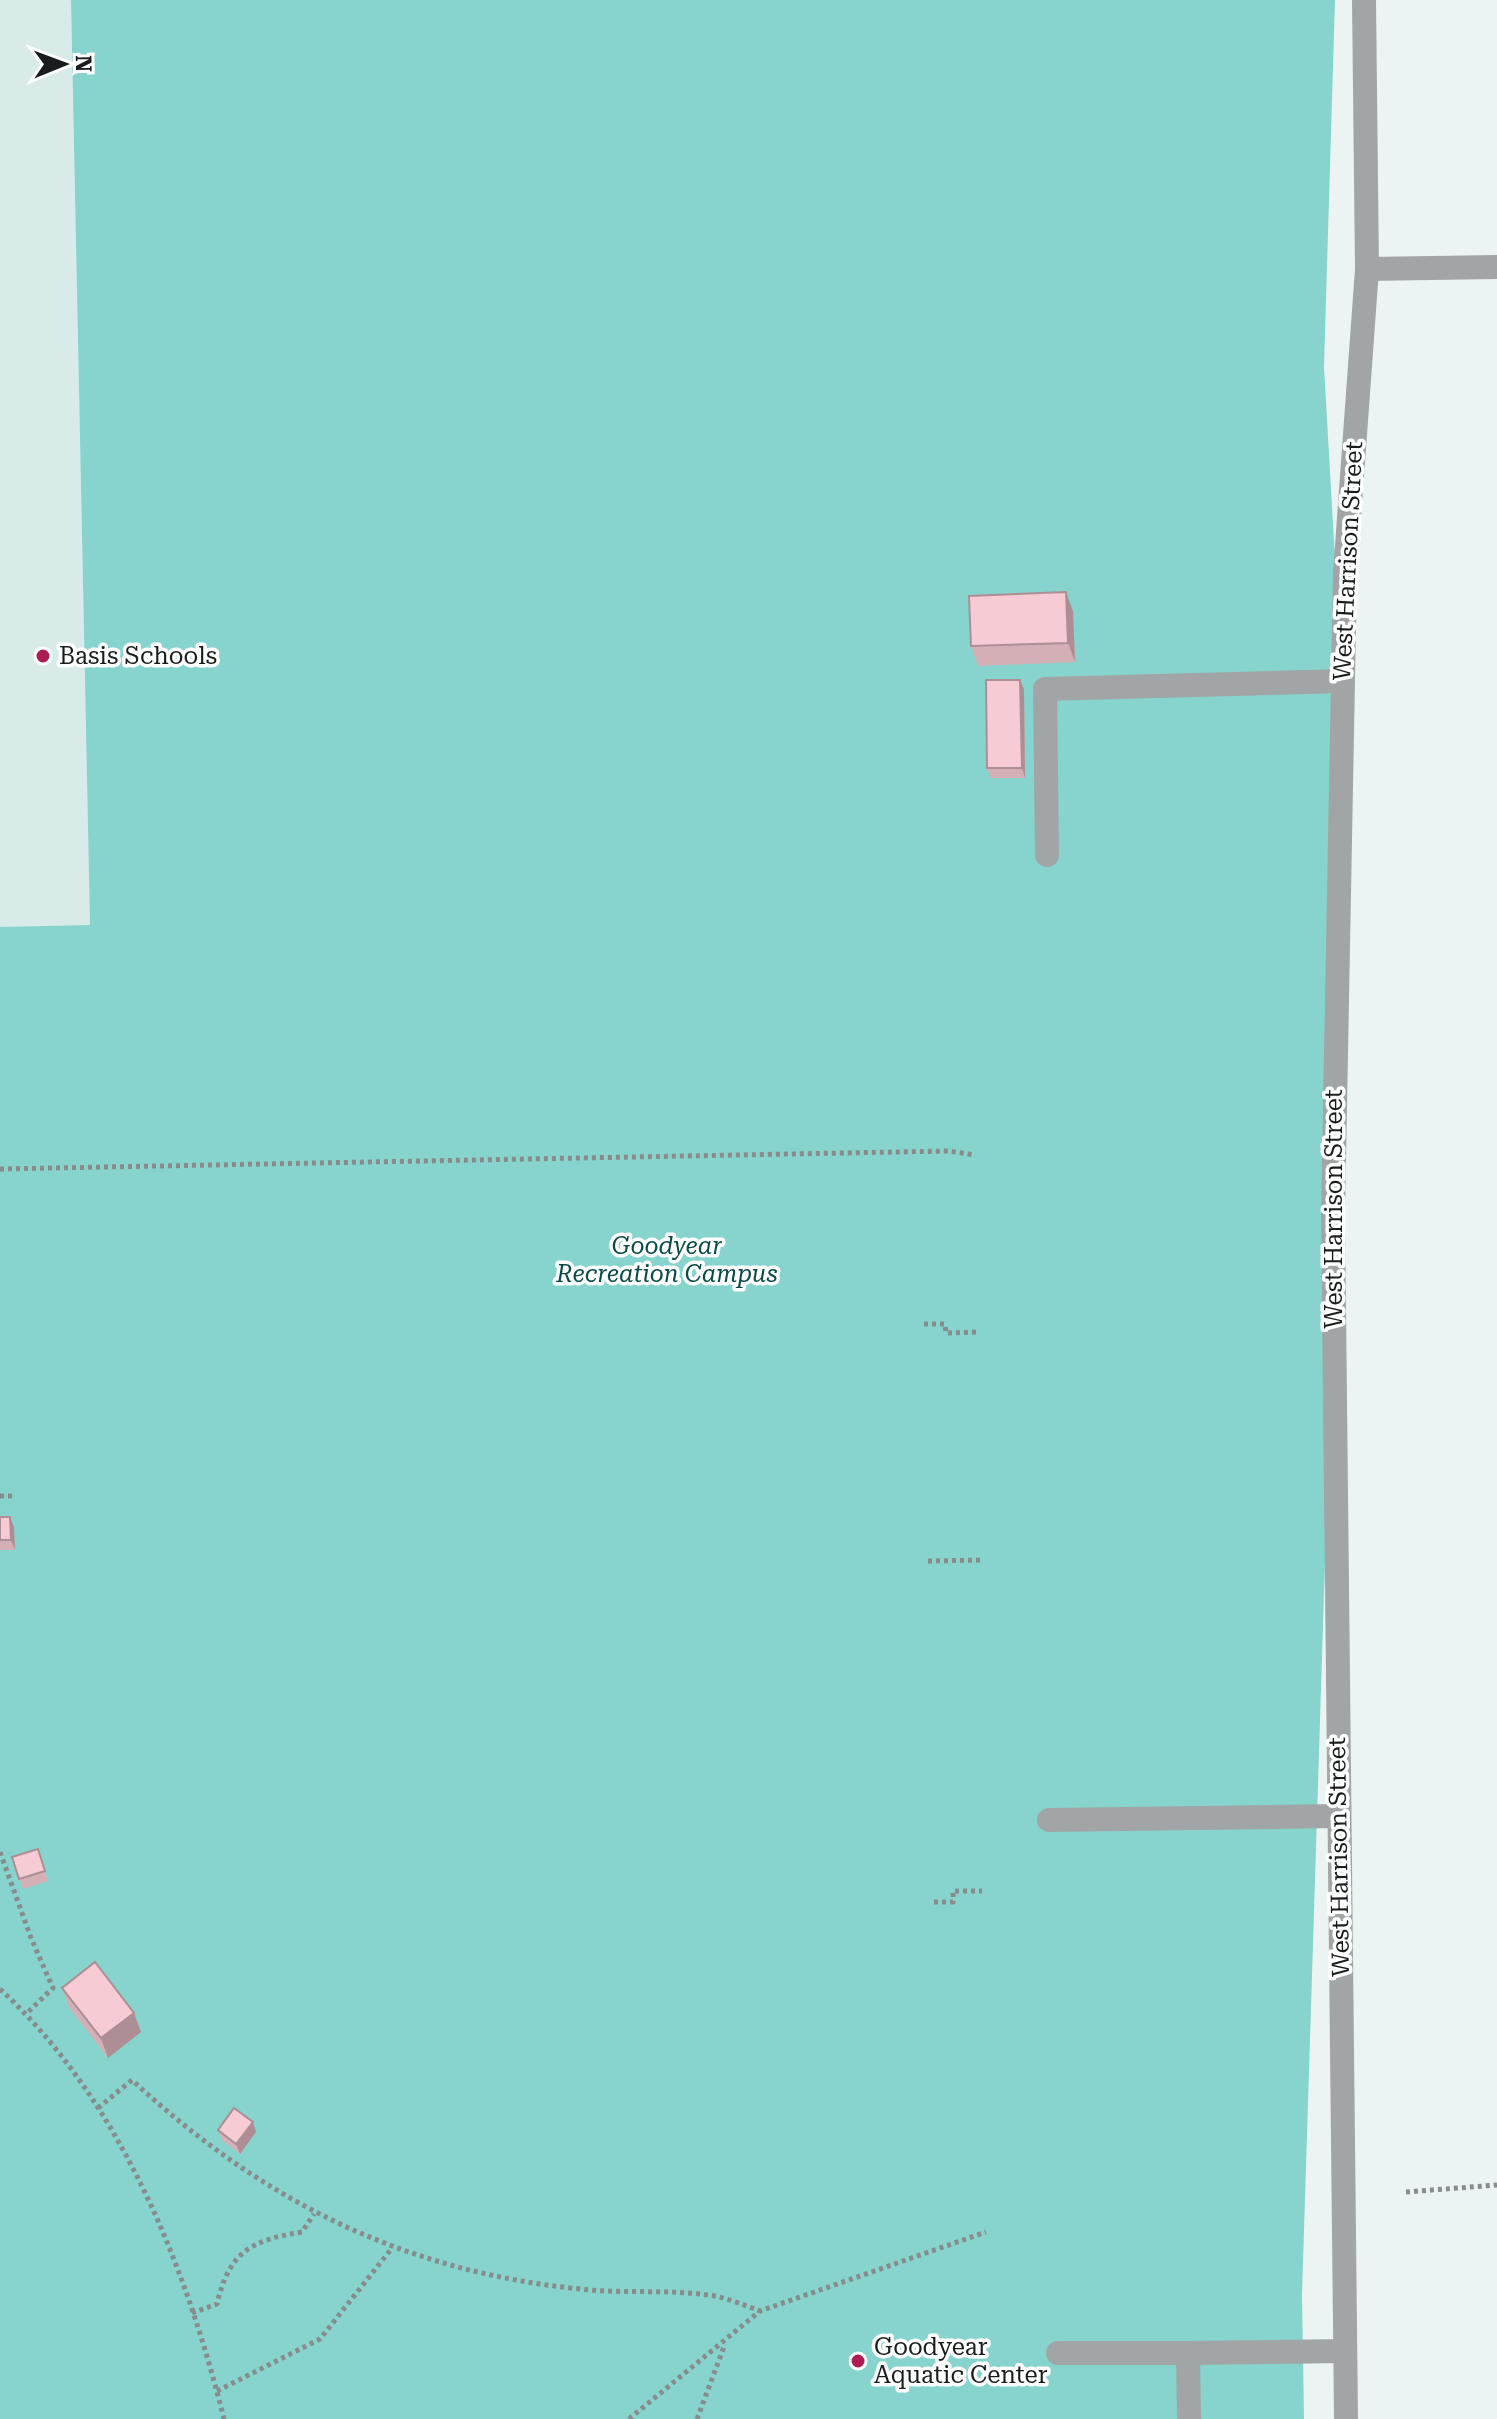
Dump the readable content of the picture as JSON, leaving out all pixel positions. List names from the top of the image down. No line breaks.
{"streets":{"street":["West Harrison Street"]},"parks":["Goodyear Recreation Campus"],"places":["Basis Schools","Goodyear Aquatic Center"],"north":"right"}
